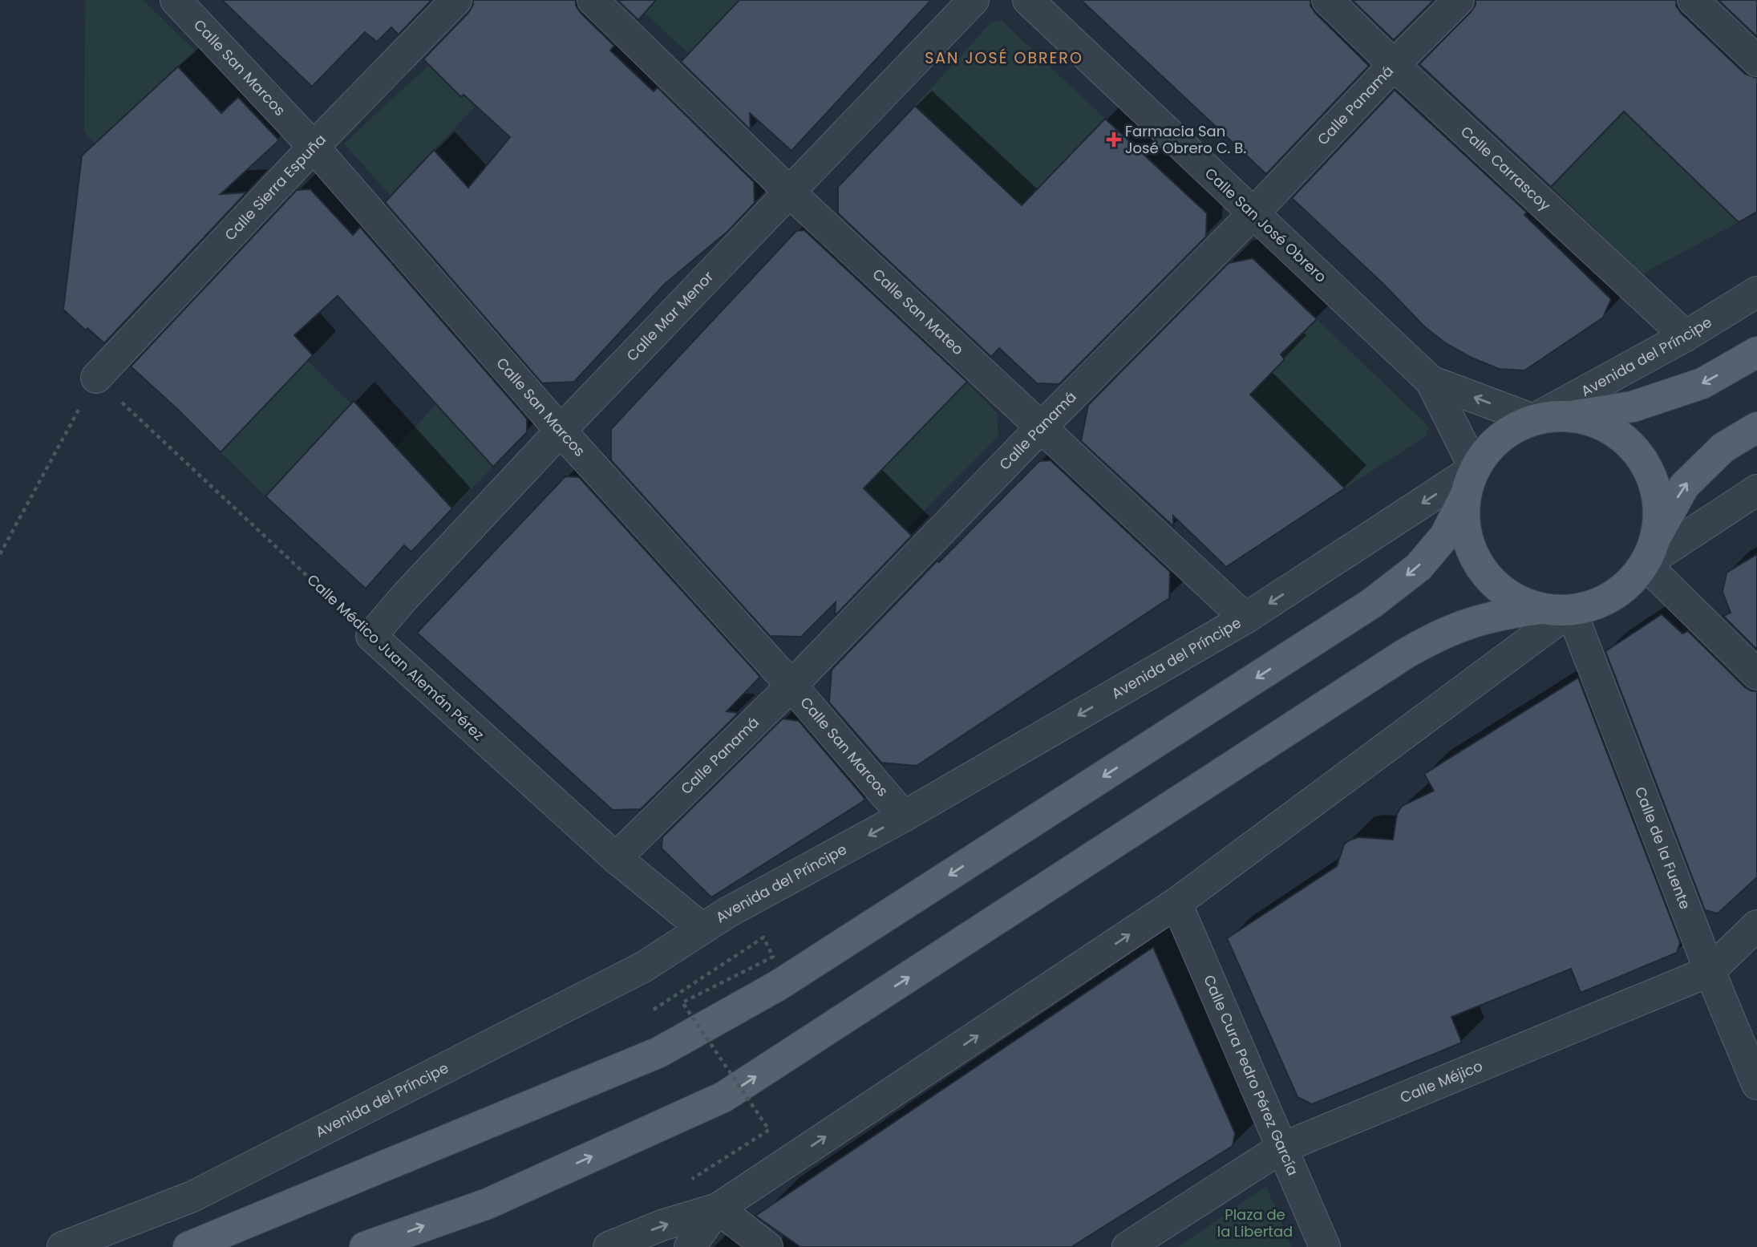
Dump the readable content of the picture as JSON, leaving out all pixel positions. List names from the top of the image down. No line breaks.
{"streets":{"main road":["Avenida del Príncipe"],"street":["Calle San Marcos","Calle Panamá","Calle Carrascoy","Calle Sierra Espuña","Calle San José Obrero","Calle San Mateo","Calle Mar Menor","Calle Médico Juan Alemán Pérez","Calle de la Fuente","Calle Cura Pedro Pérez García","Calle Méjico"]},"crossings":[["Calle San Marcos","Calle Panamá"],["Calle San Marcos","Calle Sierra Espuña"],["Calle San Marcos","Calle Mar Menor"],["Calle San Marcos","Avenida del Príncipe"],["Calle Panamá","Calle Carrascoy"],["Calle Panamá","Calle San José Obrero"],["Calle Panamá","Calle San Mateo"],["Calle Panamá","Calle Médico Juan Alemán Pérez"],["Calle Carrascoy","Avenida del Príncipe"],["Calle Sierra Espuña","Calle Médico Juan Alemán Pérez"],["Calle San José Obrero","Avenida del Príncipe"],["Calle San José Obrero","Calle de la Fuente"],["Calle San Mateo","Calle Mar Menor"],["Calle San Mateo","Avenida del Príncipe"],["Calle Mar Menor","Calle Médico Juan Alemán Pérez"],["Avenida del Príncipe","Calle Médico Juan Alemán Pérez"],["Avenida del Príncipe","Calle de la Fuente"],["Calle de la Fuente","Calle Méjico"],["Calle Cura Pedro Pérez García","Calle Méjico"]],"districts":["SAN JOSÉ OBRERO"],"parks":["Plaza de la Libertad"],"places":{"health":["Farmacia San José Obrero C. B."]}}
